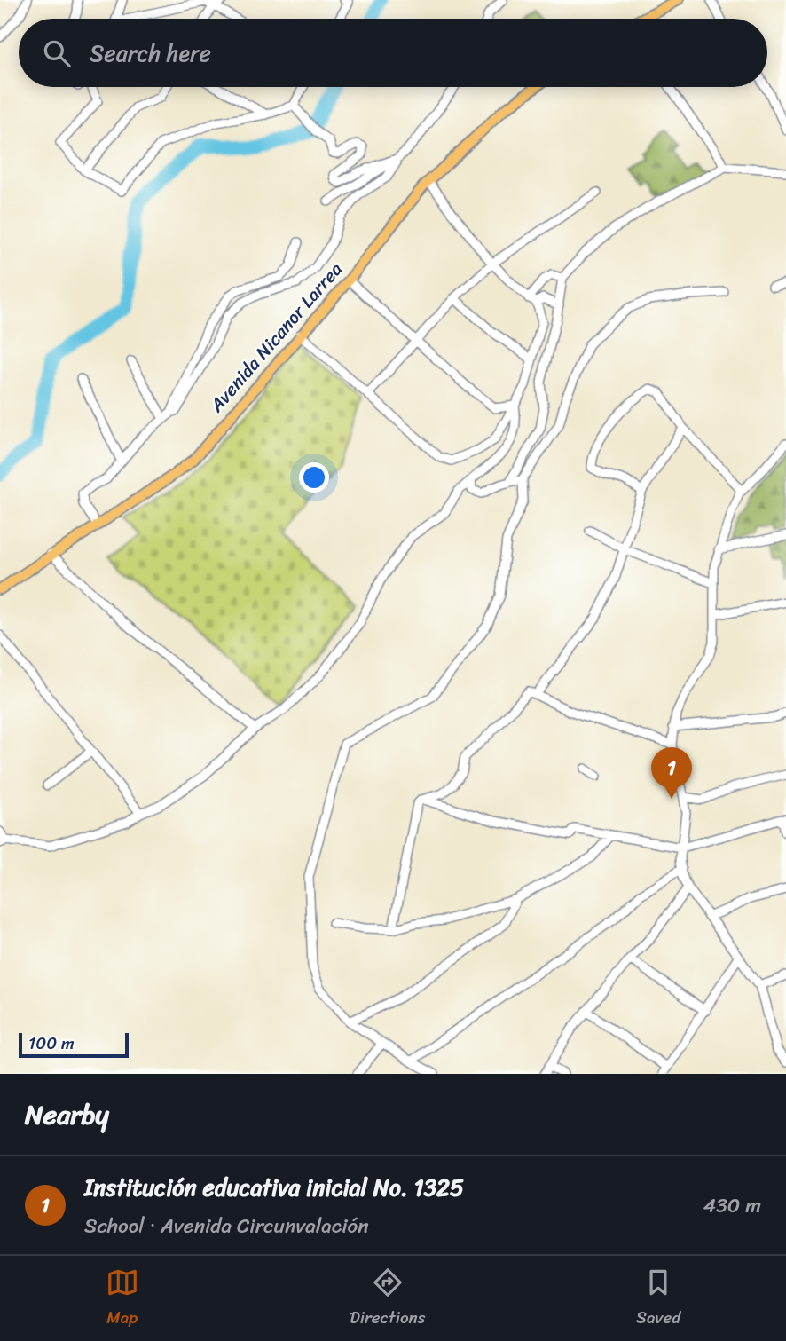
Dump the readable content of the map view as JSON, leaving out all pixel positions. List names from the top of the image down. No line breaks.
{"streets":{"main road":["Avenida Nicanor Larrea"]},"scale_bar":"100 m","page":{"search":"Search here","pins":"1","scale":"100 m","heading":"Nearby","list":[{"mark":"1","name":"Institución educativa inicial No. 1325","note":"School · Avenida Circunvalación","value":"430 m"}],"nav":["Map","Directions","Saved"]}}
